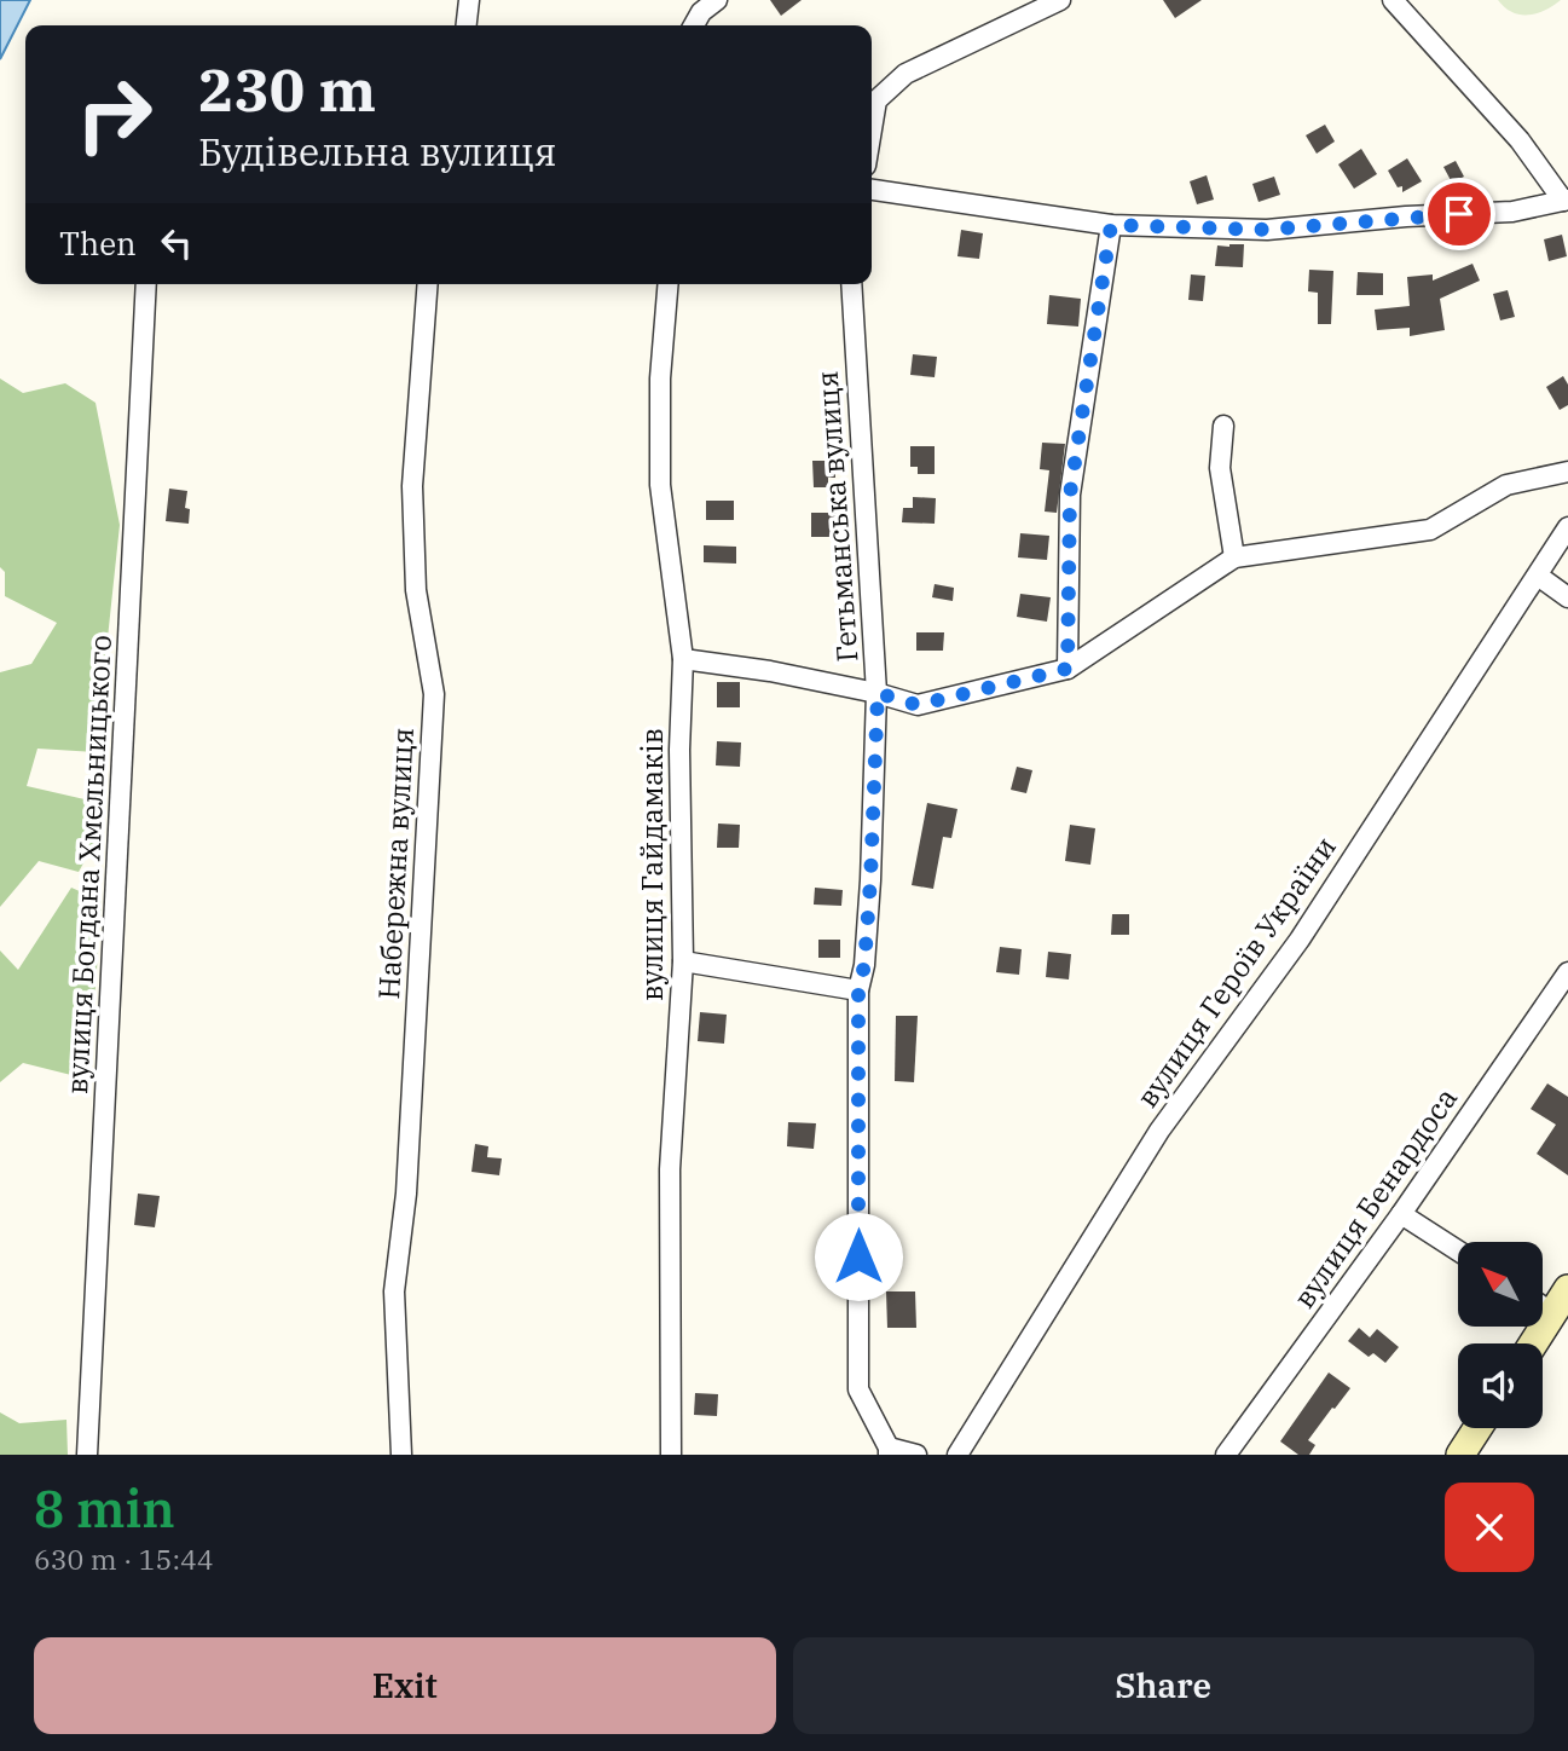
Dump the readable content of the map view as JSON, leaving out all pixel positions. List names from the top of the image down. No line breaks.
{"streets":{"street":["Гетьманська вулиця","Набережна вулиця","вулиця Богдана Хмельницького","вулиця Гайдамаків","вулиця Героїв України","вулиця Бенардоса"]},"north":"top left","page":{"turn":["230 m","Будівельна вулиця"],"then":"Then","heading":["8 min","630 m · 15:44"],"buttons":["Exit","Share"]}}
